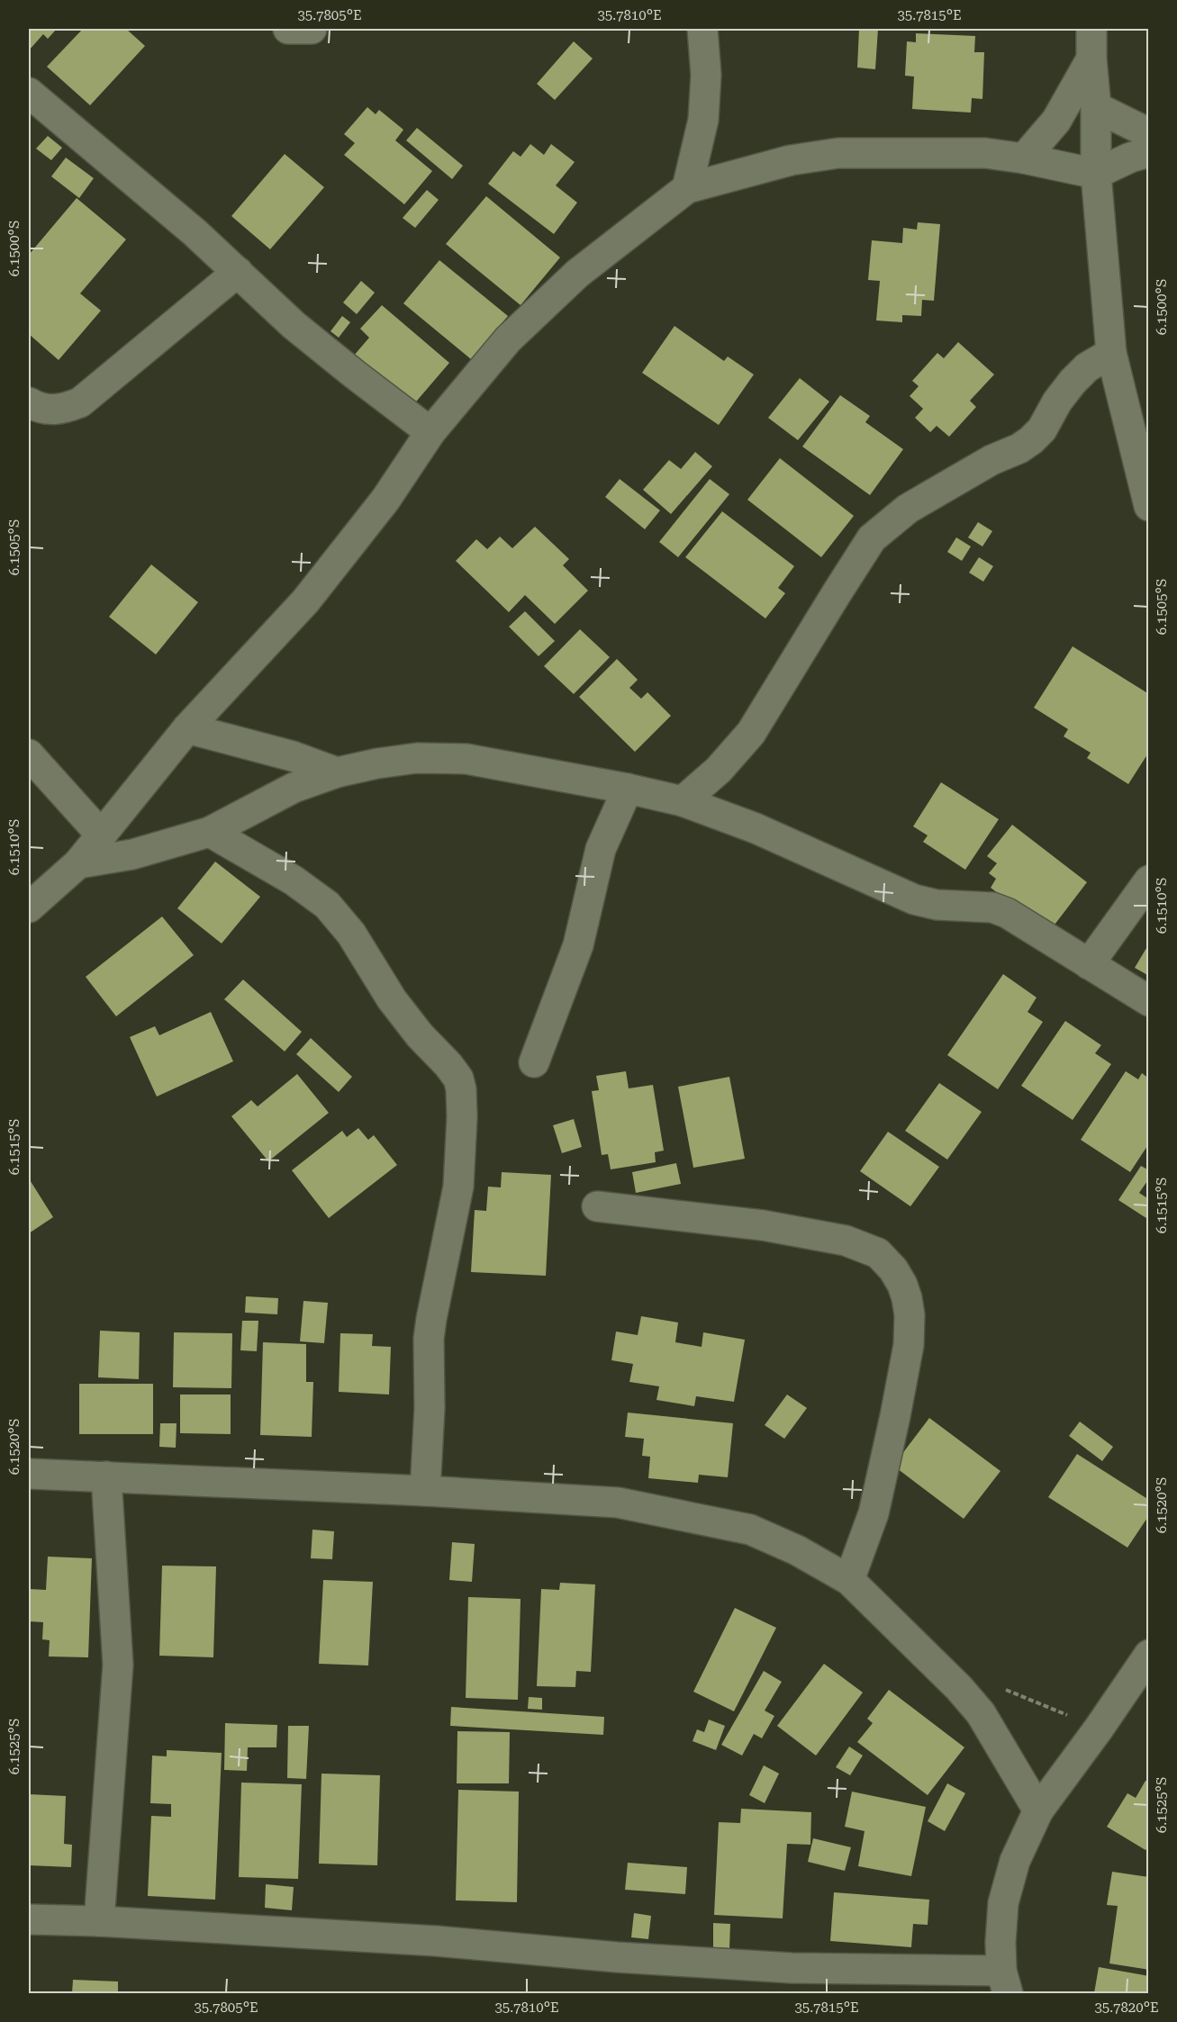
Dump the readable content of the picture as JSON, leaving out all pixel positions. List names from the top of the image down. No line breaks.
{"coordinates":["35.7805°E","35.7810°E","35.7815°E","6.1500°S","6.1505°S","6.1510°S","6.1515°S","6.1520°S","6.1525°S","35.7820°E"]}
